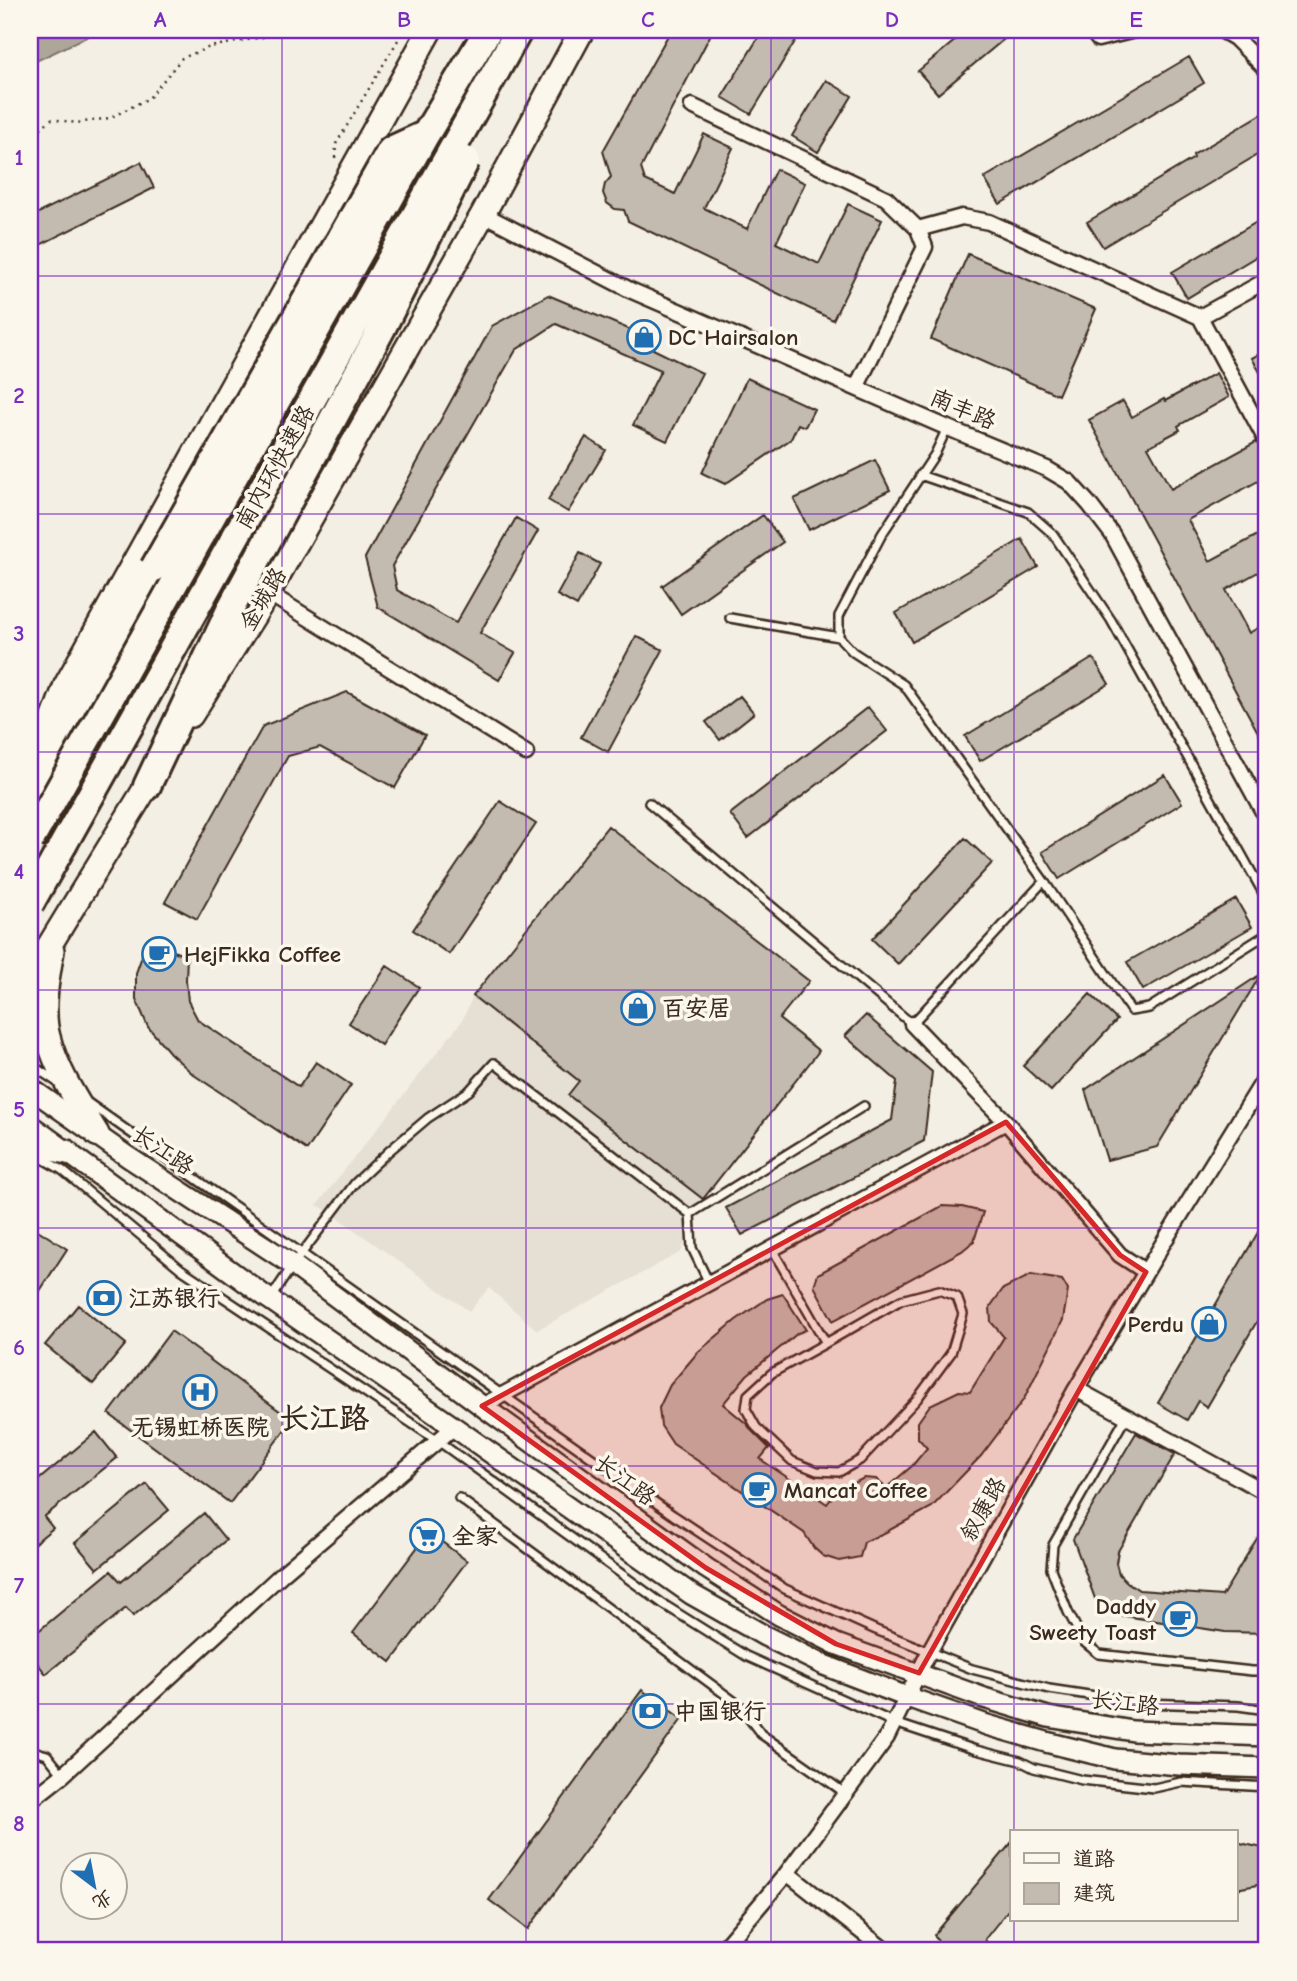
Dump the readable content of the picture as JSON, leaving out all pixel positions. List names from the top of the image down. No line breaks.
{"streets":{"highway":["南内环快速路"],"main road":["金城路","长江路"],"street":["南丰路","叙康路"]},"crossings":[["南丰路","金城路"],["长江路","叙康路"]],"districts":["长江路"],"places":{"shop":["DC Hairsalon","百安居","Perdu"],"cafe":["HejFikka Coffee","Mancat Coffee","Daddy Sweety Toast"],"bank":["江苏银行","中国银行"],"hospital":["无锡虹桥医院"],"supermarket":["全家"]},"legend":["道路","建筑"],"north":"bottom right","grid":{"columns":["A","B","C","D","E"],"rows":["1","2","3","4","5","6","7","8"]}}
